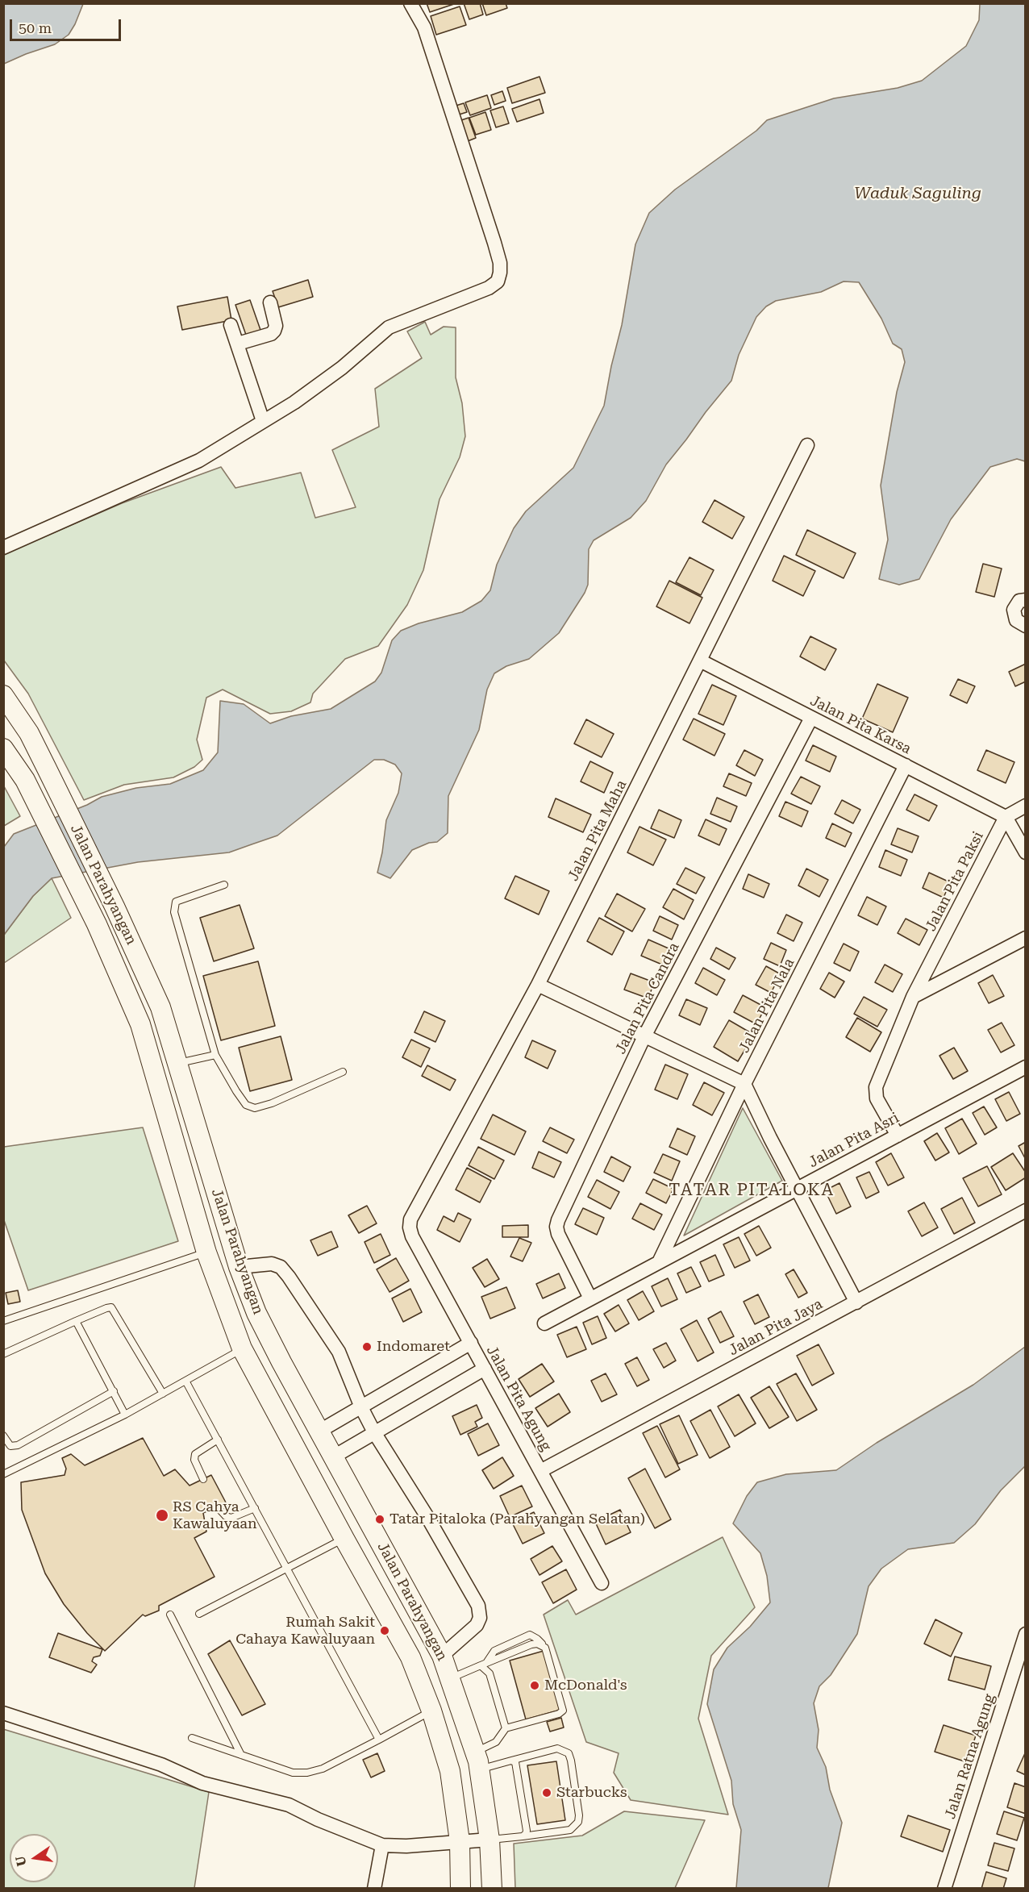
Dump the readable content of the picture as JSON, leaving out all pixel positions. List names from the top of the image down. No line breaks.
{"streets":{"main road":["Jalan Parahyangan"],"street":["Jalan Pita Karsa","Jalan Pita Maha","Jalan Pita Paksi","Jalan Pita Candra","Jalan Pita Nala","Jalan Pita Asri","Jalan Pita Jaya","Jalan Pita Agung","Jalan Ratna Agung"]},"crossings":[["Jalan Pita Karsa","Jalan Pita Maha"],["Jalan Pita Karsa","Jalan Pita Paksi"],["Jalan Pita Karsa","Jalan Pita Candra"],["Jalan Pita Karsa","Jalan Pita Nala"],["Jalan Pita Maha","Jalan Pita Agung"],["Jalan Pita Paksi","Jalan Pita Asri"],["Jalan Pita Candra","Jalan Pita Asri"],["Jalan Pita Nala","Jalan Pita Asri"],["Jalan Pita Jaya","Jalan Pita Agung"]],"districts":["TATAR PITALOKA"],"water":["Waduk Saguling"],"places":["Indomaret","RS Cahya Kawaluyaan","Tatar Pitaloka (Parahyangan Selatan)","Rumah Sakit Cahaya Kawaluyaan","McDonald's","Starbucks"],"scale_bar":"50 m","north":"left"}
